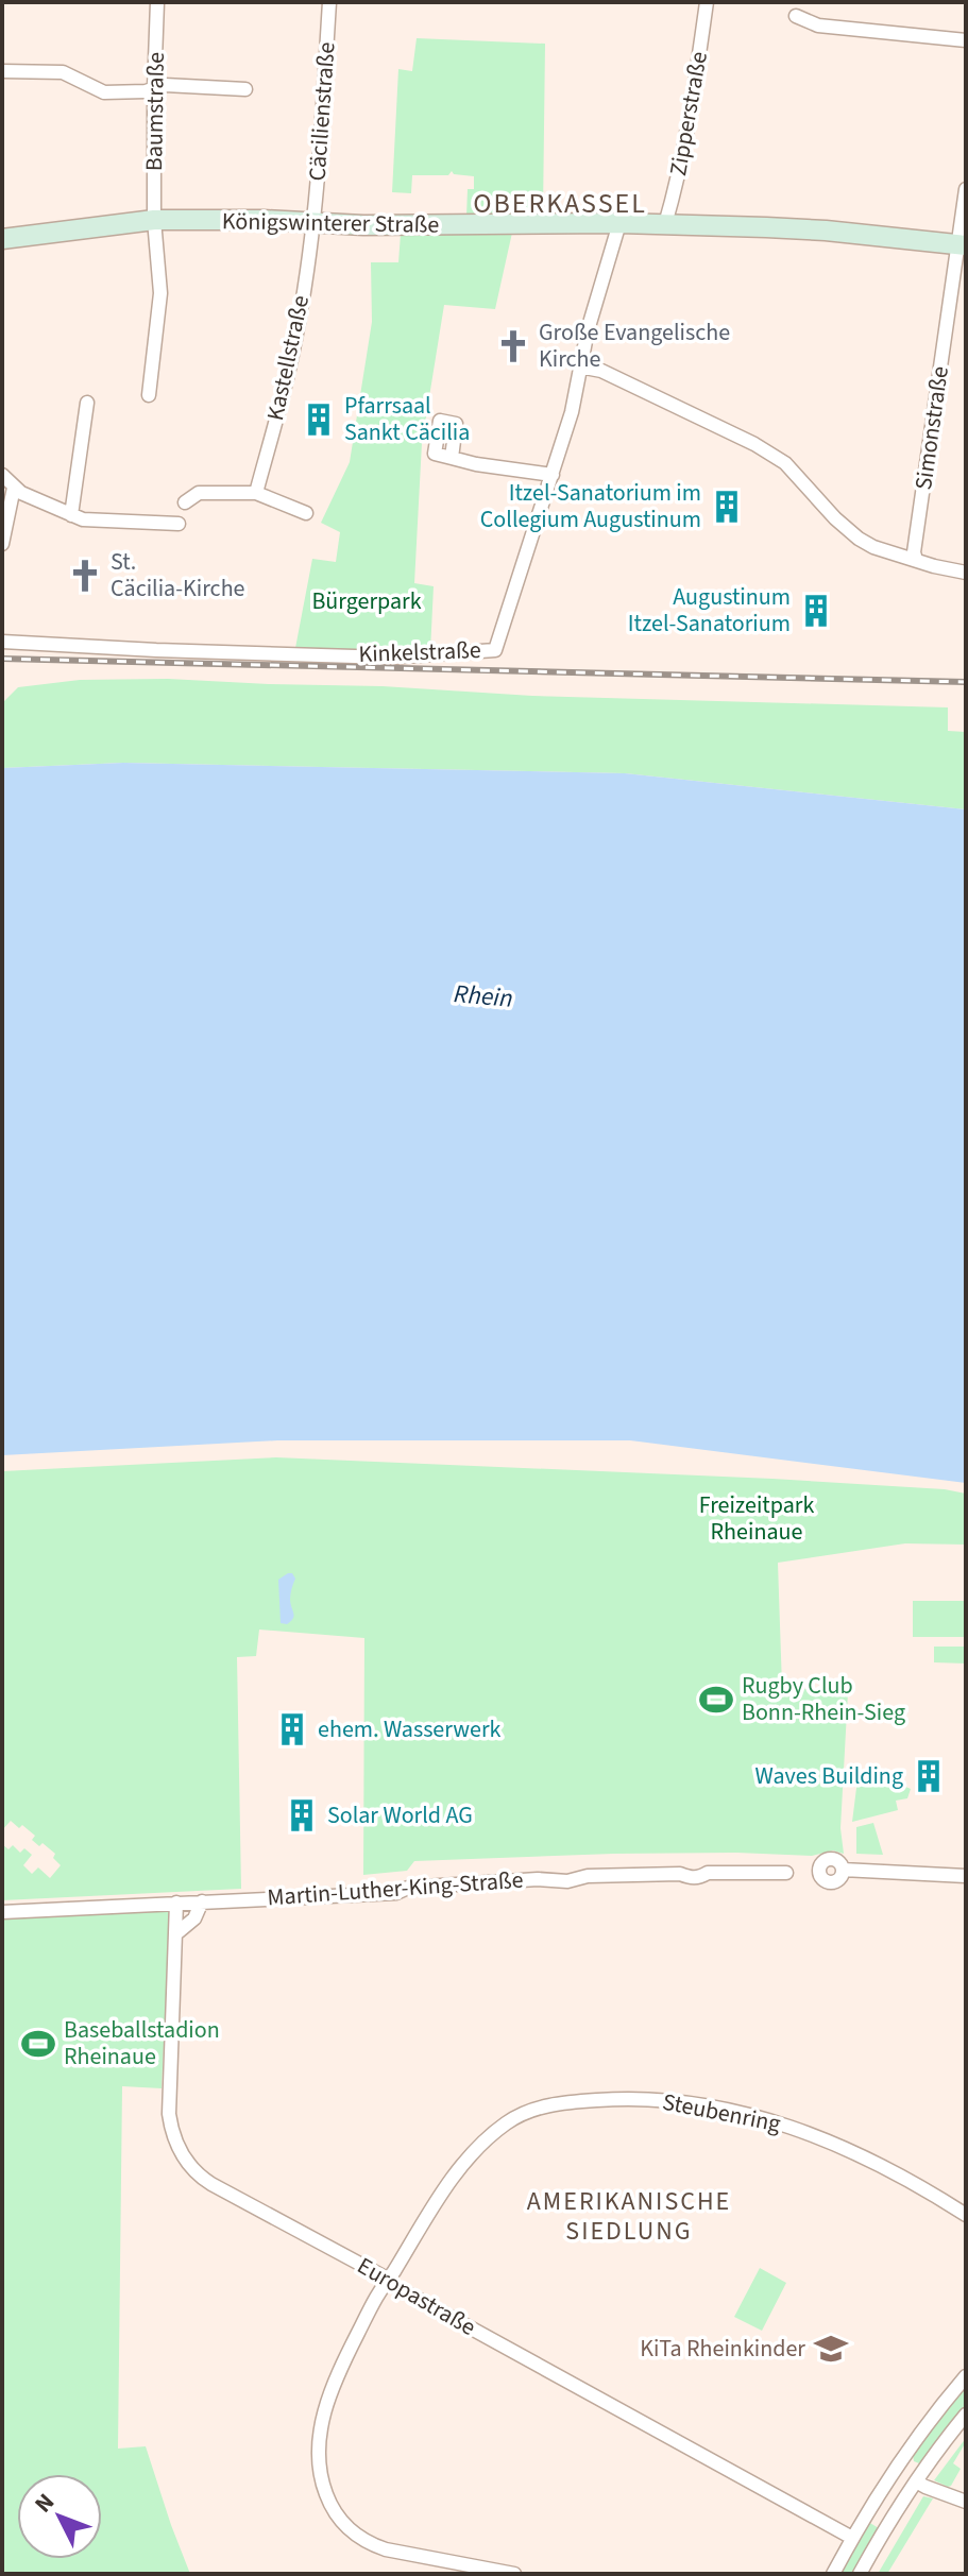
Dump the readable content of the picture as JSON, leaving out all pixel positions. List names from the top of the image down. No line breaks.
{"streets":{"main road":["Königswinterer Straße"],"street":["Baumstraße","Cäcilienstraße","Zipperstraße","Kastellstraße","Simonstraße","Kinkelstraße","Martin-Luther-King-Straße","Steubenring","Europastraße"]},"crossings":[["Baumstraße","Königswinterer Straße"],["Cäcilienstraße","Königswinterer Straße"],["Cäcilienstraße","Kastellstraße"],["Zipperstraße","Königswinterer Straße"],["Königswinterer Straße","Kastellstraße"],["Königswinterer Straße","Simonstraße"],["Königswinterer Straße","Kinkelstraße"],["Martin-Luther-King-Straße","Europastraße"],["Steubenring","Europastraße"]],"districts":["OBERKASSEL","AMERIKANISCHE SIEDLUNG"],"water":["Rhein"],"parks":["Bürgerpark","Freizeitpark Rheinaue"],"places":{"church":["Große Evangelische Kirche","St. Cäcilia-Kirche"],"building":["Pfarrsaal Sankt Cäcilia","Itzel-Sanatorium im Collegium Augustinum","Augustinum Itzel-Sanatorium","ehem. Wasserwerk","Waves Building","Solar World AG"],"sports":["Rugby Club Bonn-Rhein-Sieg","Baseballstadion Rheinaue"],"school or university":["KiTa Rheinkinder"]},"north":"top left"}
